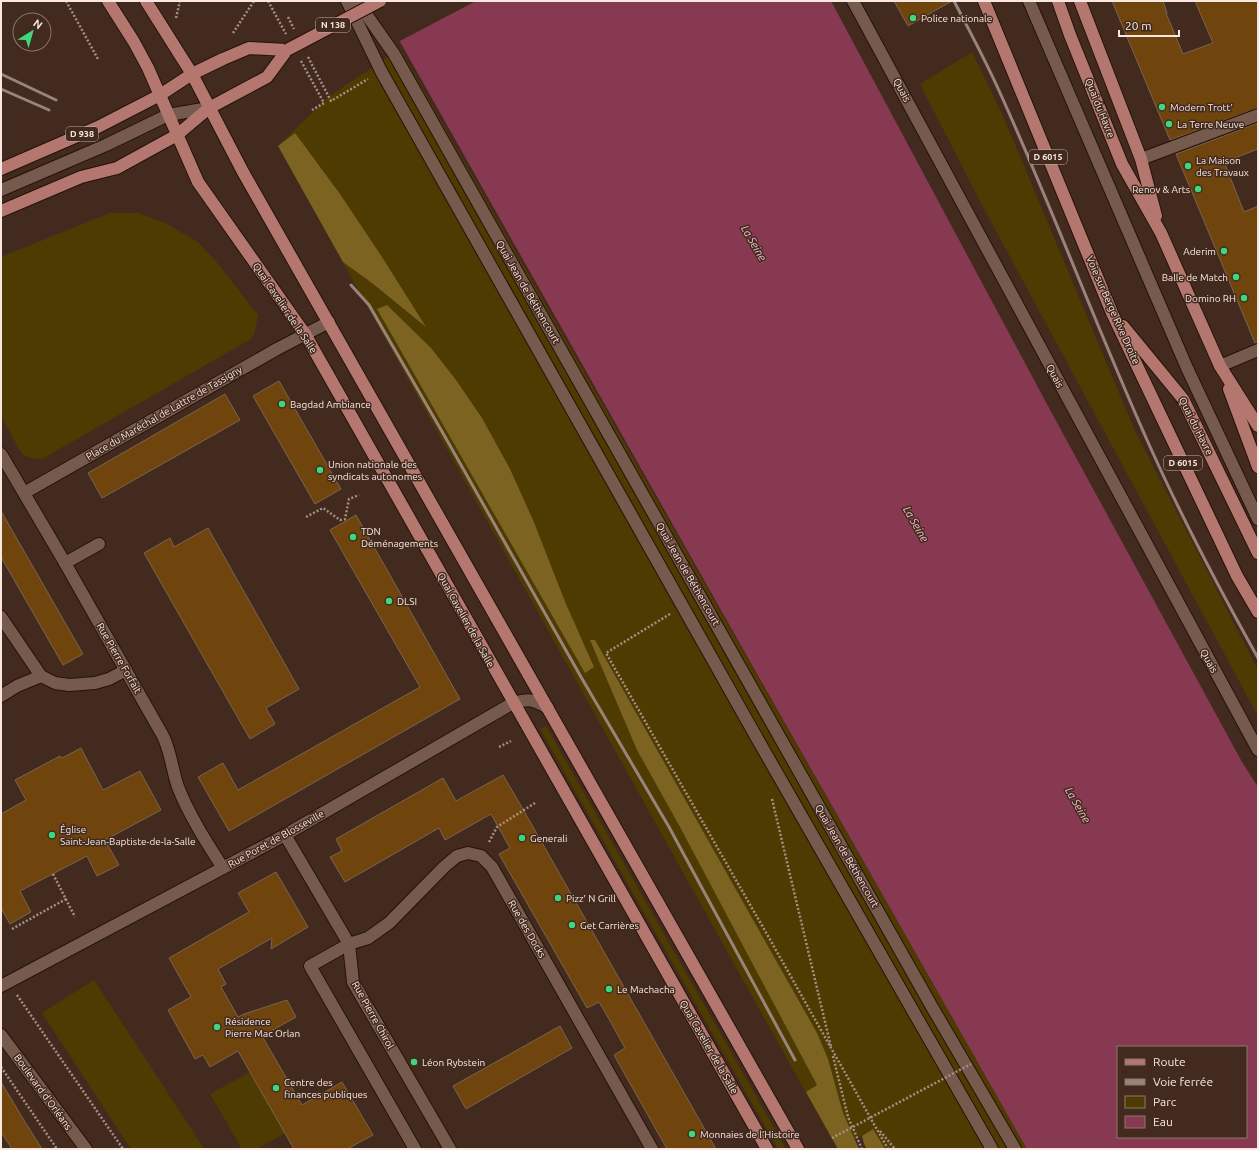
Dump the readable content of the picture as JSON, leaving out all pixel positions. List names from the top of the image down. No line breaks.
{"streets":{"main road":["N 138","Quai du Havre","D 938","D 6015","Quai Cavelier de la Salle","Voie sur Berge Rive Droite"],"street":["Quais","Quai Jean de Béthencourt","Place du Maréchal de Lattre de Tassigny","Rue Pierre Forfait","Rue Poret de Blosseville","Rue des Docks","Rue Pierre Chirol","Boulevard d'Orléans"]},"crossings":[["N 138","Quai Cavelier de la Salle"],["Quai du Havre","Voie sur Berge Rive Droite"],["D 938","Quai Cavelier de la Salle"],["Quai Cavelier de la Salle","Place du Maréchal de Lattre de Tassigny"],["Quai Cavelier de la Salle","Rue Poret de Blosseville"],["Place du Maréchal de Lattre de Tassigny","Rue Pierre Forfait"],["Rue Pierre Forfait","Rue Poret de Blosseville"],["Rue Poret de Blosseville","Rue Pierre Chirol"],["Rue des Docks","Rue Pierre Chirol"]],"water":["La Seine"],"places":["Police nationale","Modern Trott'","La Terre Neuve","La Maison des Travaux","Renov & Arts","Aderim","Balle de Match","Domino RH","Bagdad Ambiance","Union nationale des syndicats autonomes","TDN Déménagements","DLSI","Église Saint-Jean-Baptiste-de-la-Salle","Generali","Pizz' N Grill","Get Carrières","Le Machacha","Résidence Pierre Mac Orlan","Léon Rybstein","Centre des finances publiques","Monnaies de l’Histoire"],"legend":["Route","Voie ferrée","Parc","Eau"],"scale_bar":"20 m","north":"top right"}
